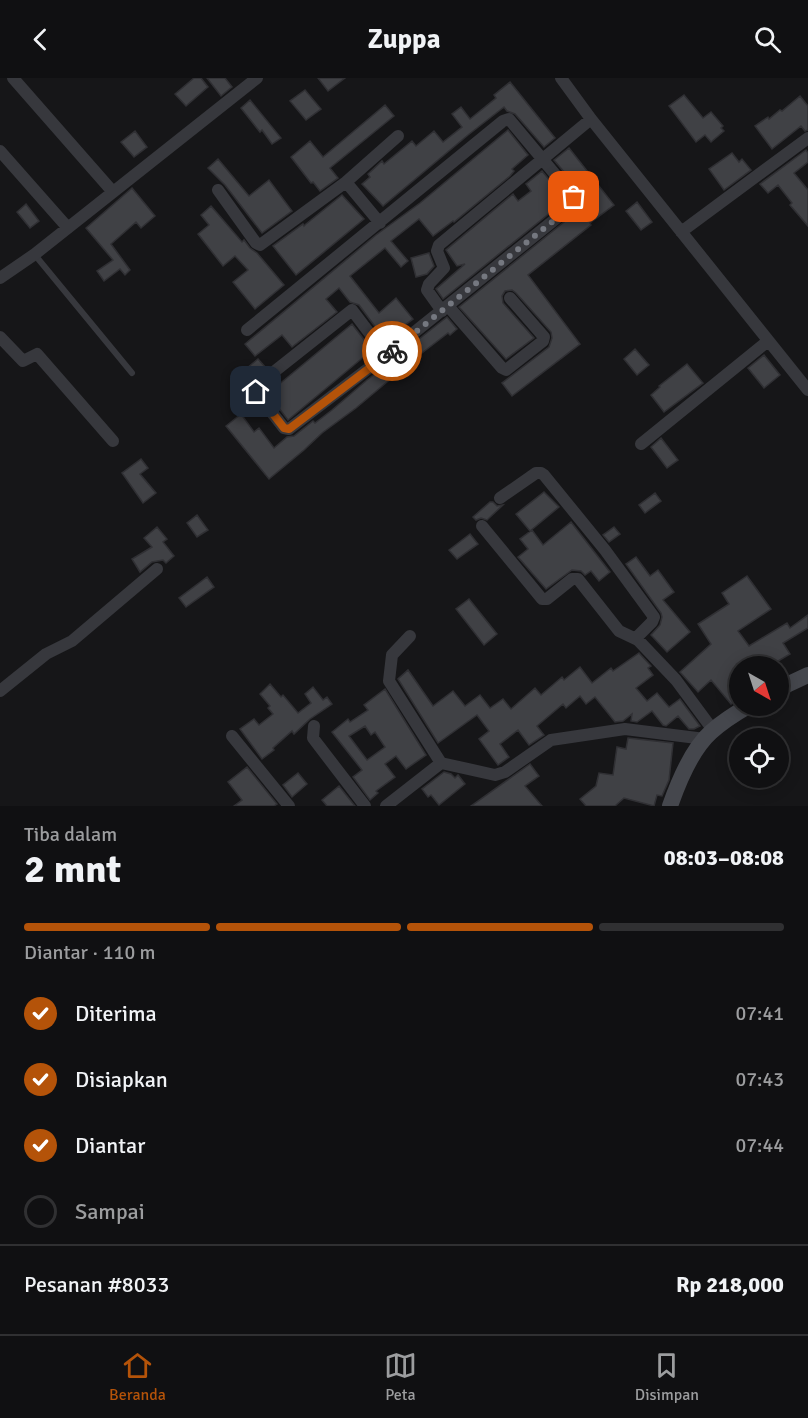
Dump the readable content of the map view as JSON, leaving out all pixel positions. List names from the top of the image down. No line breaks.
{"north":"bottom right","page":{"header":"Zuppa","heading":["2 mnt","Tiba dalam","08:03–08:08"],"panel":["Pesanan #8033","Rp 218,000"],"bar":"Diantar · 110 m","list":[["Diterima","07:41"],["Disiapkan","07:43"],["Diantar","07:44"],"Sampai"],"tabs":["Beranda","Peta","Disimpan"]}}
